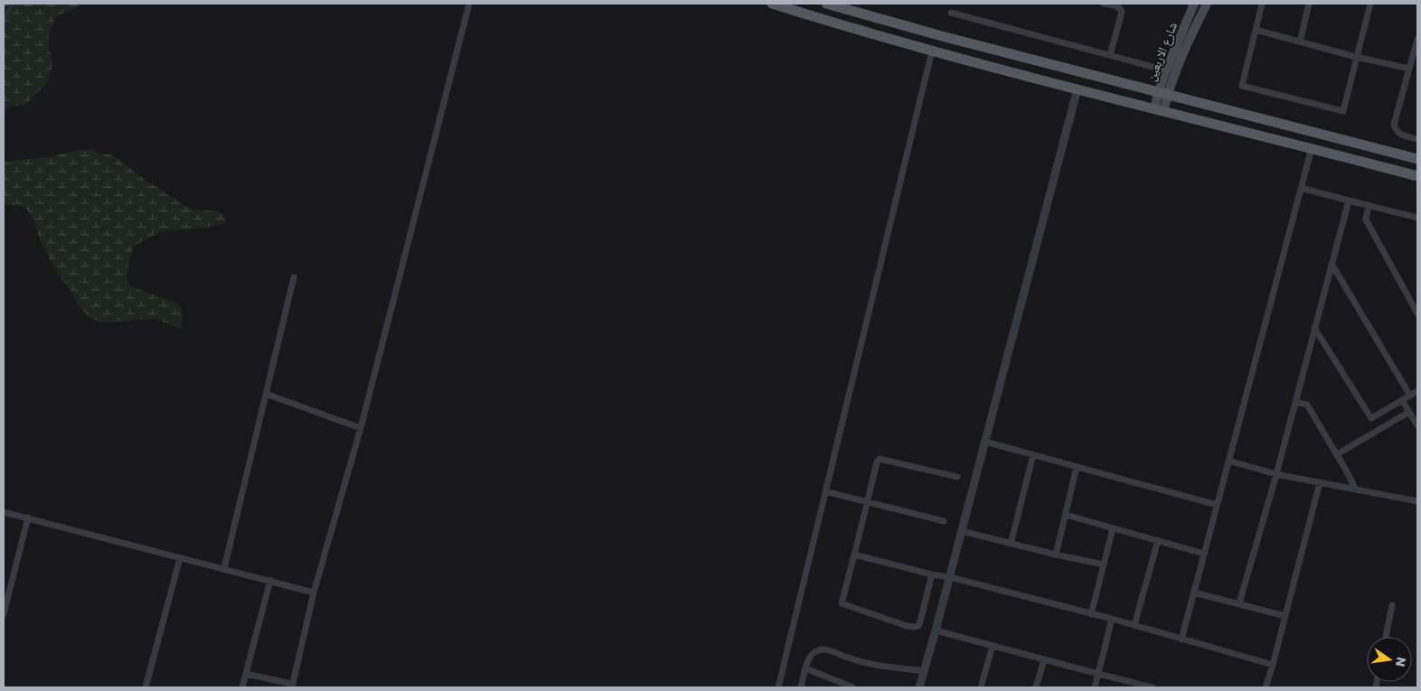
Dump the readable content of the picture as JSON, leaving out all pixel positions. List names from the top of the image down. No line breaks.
{"streets":{"main road":["شارع الاربعين"]},"north":"right"}
